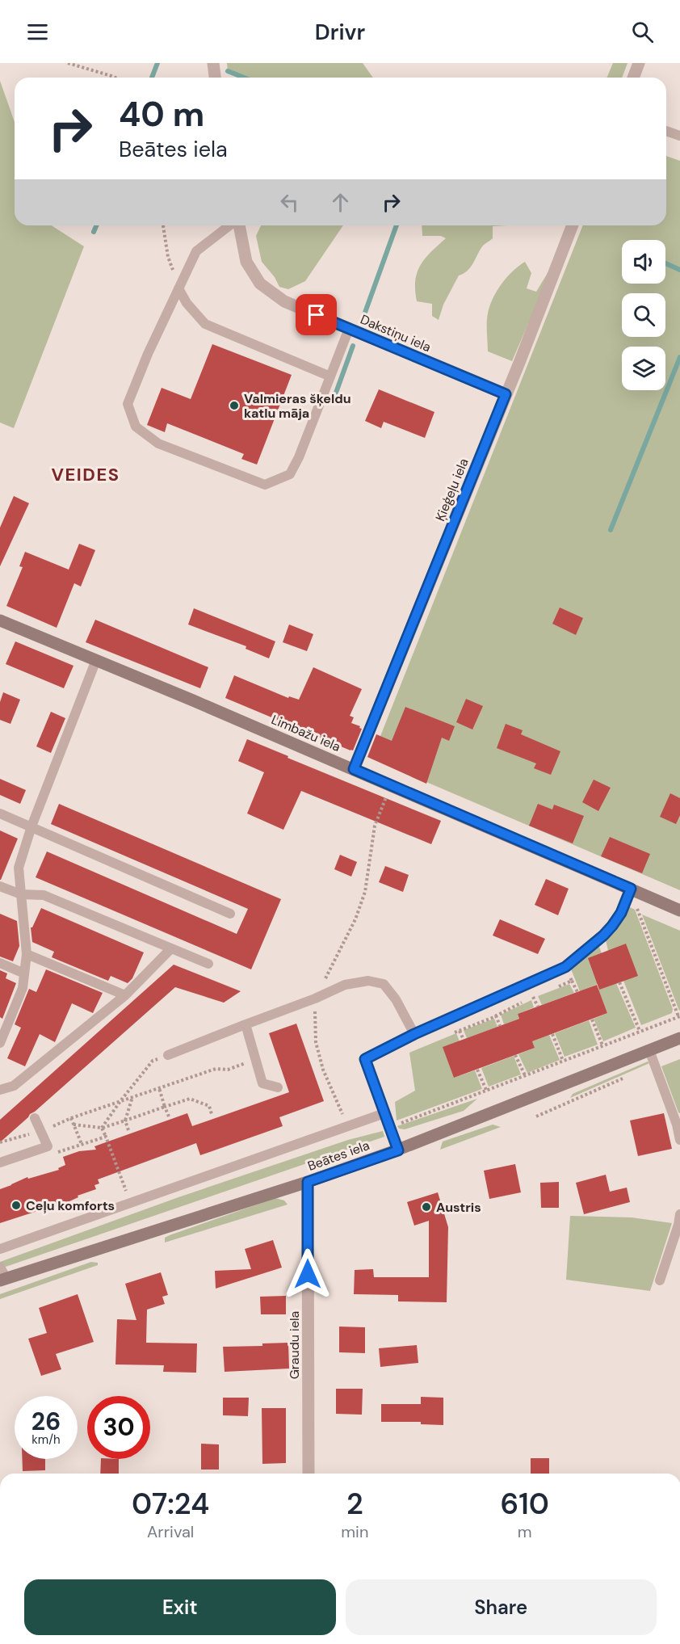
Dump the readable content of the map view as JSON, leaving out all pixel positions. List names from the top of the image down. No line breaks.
{"streets":{"main road":["Limbažu iela","Beātes iela"],"street":["Dakstiņu iela","Ķieģeļu iela","Graudu iela"]},"crossings":[["Dakstiņu iela","Ķieģeļu iela"],["Ķieģeļu iela","Limbažu iela"],["Beātes iela","Graudu iela"]],"districts":["VEIDES"],"places":["Valmieras šķeldu katlu māja","Ceļu komforts","Austris"],"page":{"header":"Drivr","turn":["40 m","Beātes iela"],"speed":"26 km/h","limit":"30","eta":["07:24","Arrival","2","min","610","m"],"buttons":["Exit","Share"]}}
